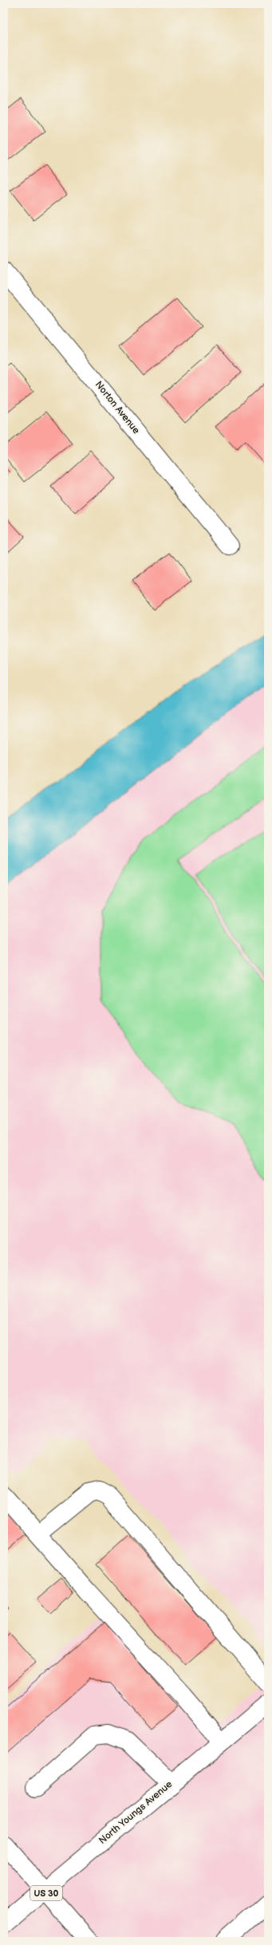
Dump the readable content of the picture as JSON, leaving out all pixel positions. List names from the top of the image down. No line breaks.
{"streets":{"street":["Norton Avenue","North Youngs Avenue","US 30"]},"crossings":[["North Youngs Avenue","US 30"]]}
